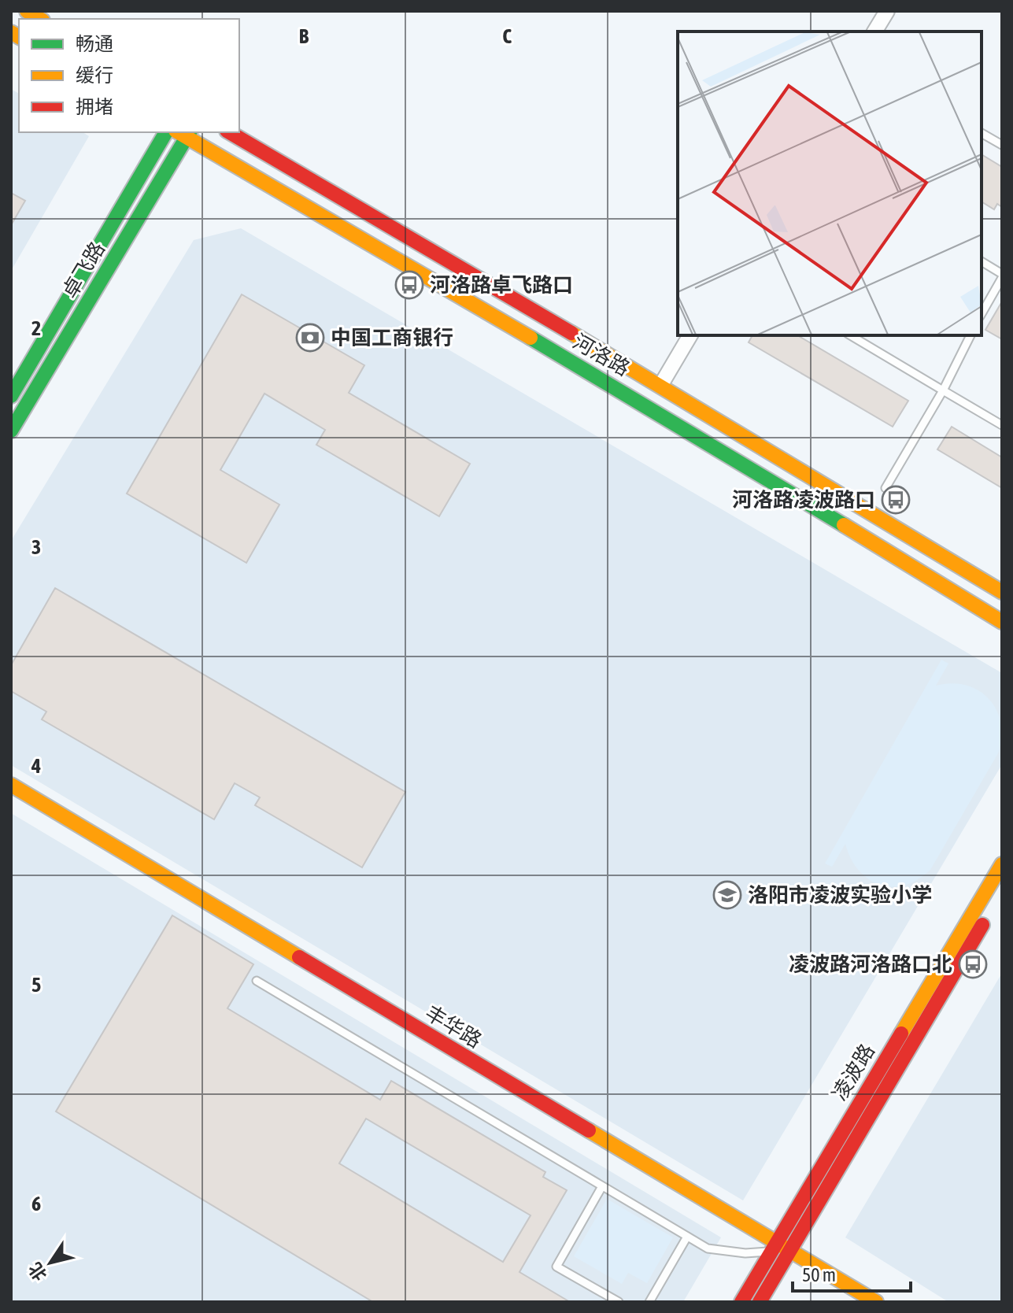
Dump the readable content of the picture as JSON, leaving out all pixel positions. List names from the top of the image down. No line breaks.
{"streets":{"street":["卓飞路","河洛路","丰华路","凌波路"]},"crossings":[["卓飞路","河洛路"],["丰华路","凌波路"]],"places":{"bus stop":["河洛路卓飞路口","河洛路凌波路口","凌波路河洛路口北"],"bank":["中国工商银行"],"school or university":["洛阳市凌波实验小学"]},"legend":["畅通","缓行","拥堵"],"scale_bar":"50 m","north":"bottom left","grid":{"columns":["B","C"],"rows":["2","3","4","5","6"]}}
